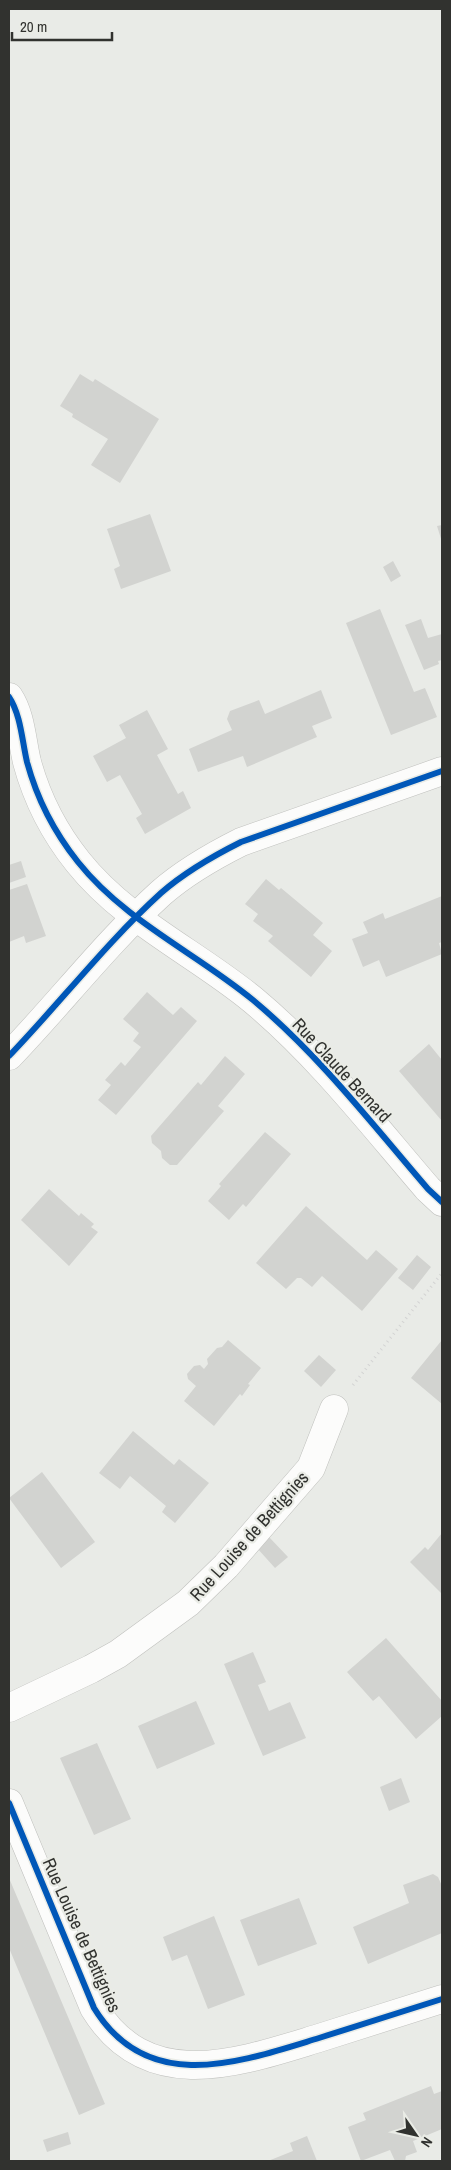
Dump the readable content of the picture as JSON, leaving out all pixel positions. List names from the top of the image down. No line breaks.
{"streets":{"street":["Rue Claude Bernard","Rue Louise de Bettignies"]},"scale_bar":"20 m","north":"bottom right"}
